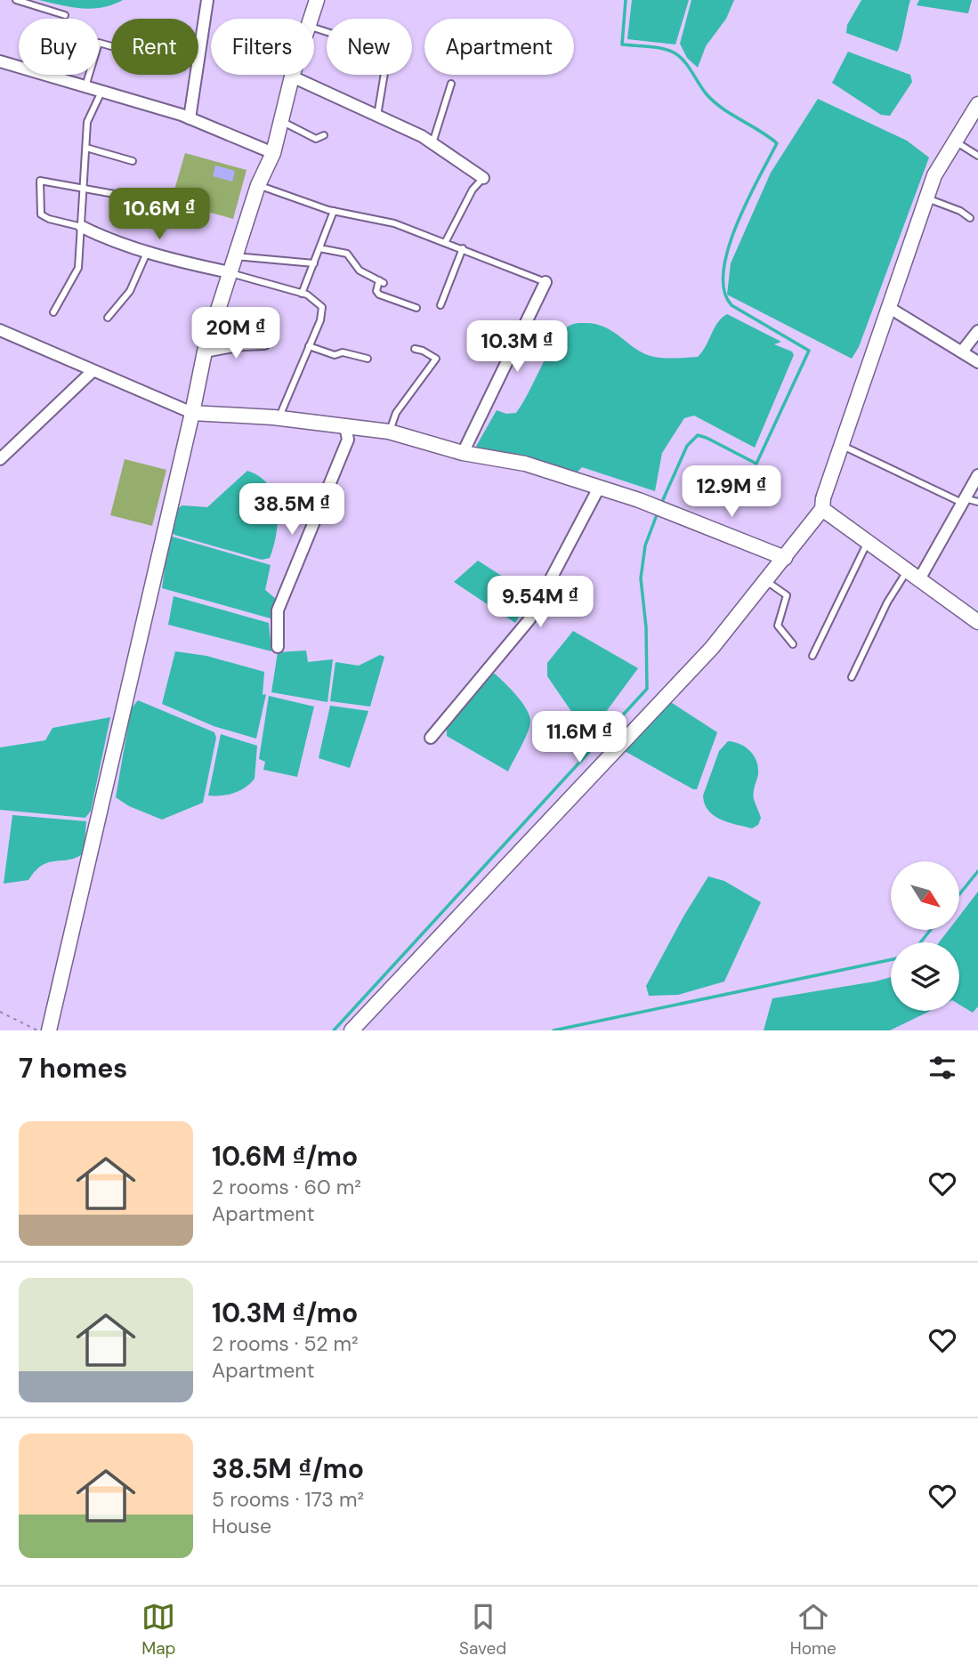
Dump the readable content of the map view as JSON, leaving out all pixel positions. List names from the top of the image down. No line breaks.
{"north":"bottom right","page":{"chip":["Buy","Rent","Filters","New","Apartment"],"price":["10.6M ₫","20M ₫","10.3M ₫","12.9M ₫","38.5M ₫","9.54M ₫","11.6M ₫"],"heading":"7 homes","list":[{"name":"10.6M ₫/mo","note":"2 rooms · 60 m² · Apartment"},{"name":"10.3M ₫/mo","note":"2 rooms · 52 m² · Apartment"},{"name":"38.5M ₫/mo","note":"5 rooms · 173 m² · House"}],"tabs":["Map","Saved","Home"]}}
